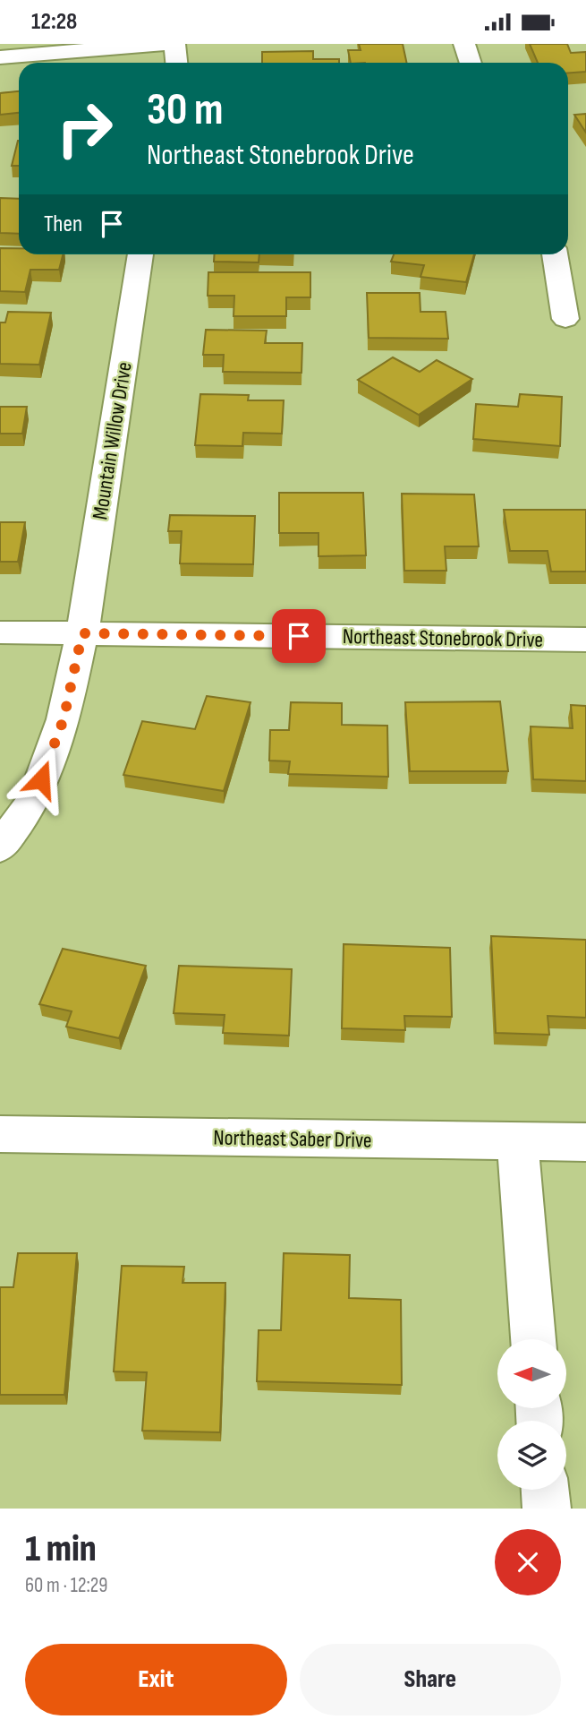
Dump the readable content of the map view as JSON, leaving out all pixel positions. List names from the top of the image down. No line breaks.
{"streets":{"street":["Mountain Willow Drive","Northeast Stonebrook Drive","Northeast Saber Drive"]},"crossings":[["Mountain Willow Drive","Northeast Stonebrook Drive"]],"north":"left","page":{"status":"12:28","turn":["30 m","Northeast Stonebrook Drive"],"then":"Then","heading":["1 min","60 m · 12:29"],"buttons":["Exit","Share"]}}
